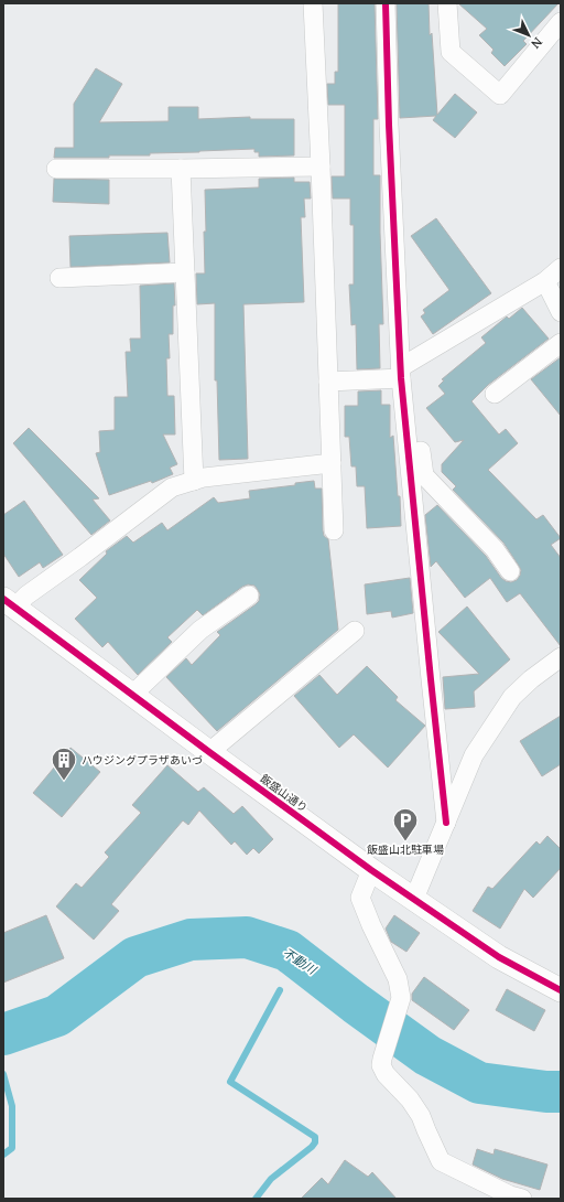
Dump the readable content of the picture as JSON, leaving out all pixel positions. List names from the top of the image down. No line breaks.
{"streets":{"street":["飯盛山通り"]},"water":["不動川"],"places":{"building":["ハウジングプラザあいづ"],"parking":["飯盛山北駐車場"]},"north":"bottom right"}
